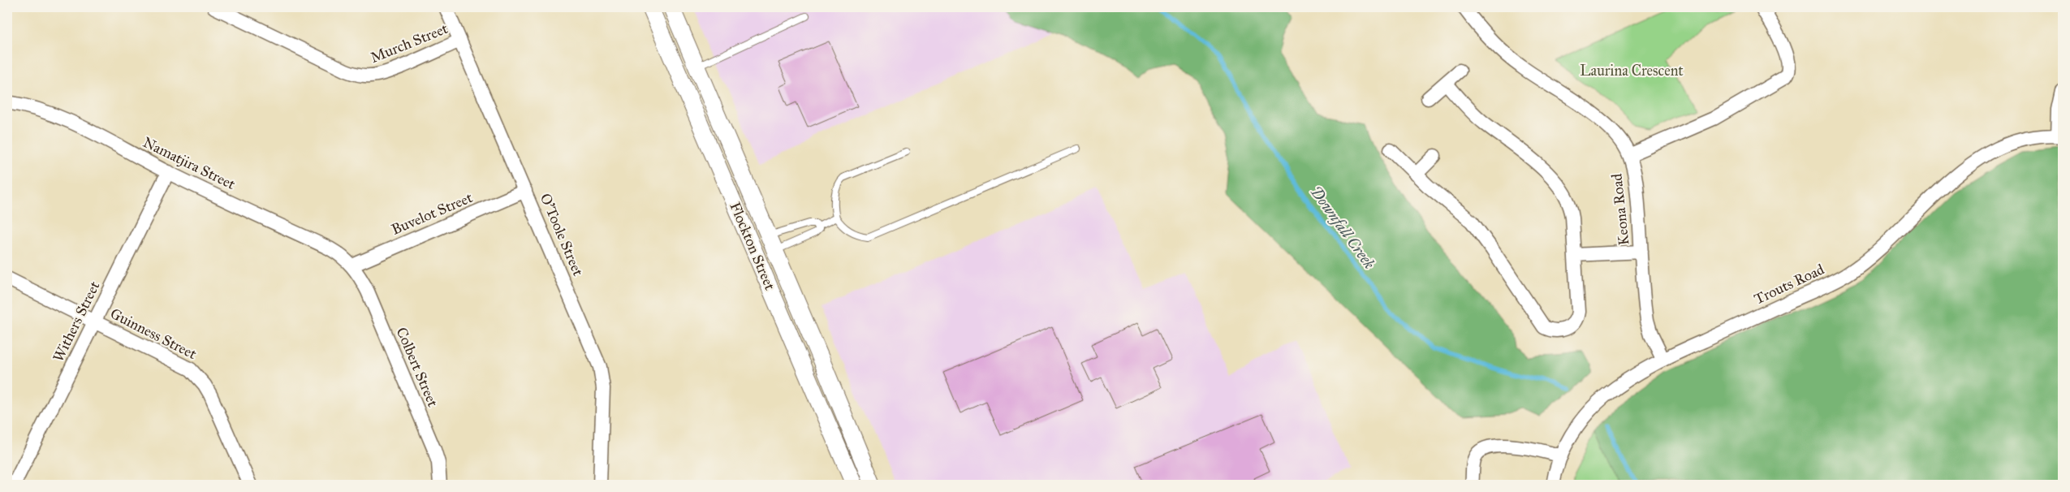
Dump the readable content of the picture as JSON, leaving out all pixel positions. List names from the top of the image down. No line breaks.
{"streets":{"street":["Murch Street","Namatjira Street","Keona Road","Buvelot Street","O'Toole Street","Flockton Street","Trouts Road","Withers Street","Guinness Street","Colbert Street"]},"crossings":[["Murch Street","O'Toole Street"],["Namatjira Street","Buvelot Street"],["Namatjira Street","Withers Street"],["Namatjira Street","Colbert Street"],["Keona Road","Trouts Road"],["Buvelot Street","O'Toole Street"],["Buvelot Street","Colbert Street"],["Withers Street","Guinness Street"]],"water":["Downfall Creek"],"parks":["Laurina Crescent"]}
